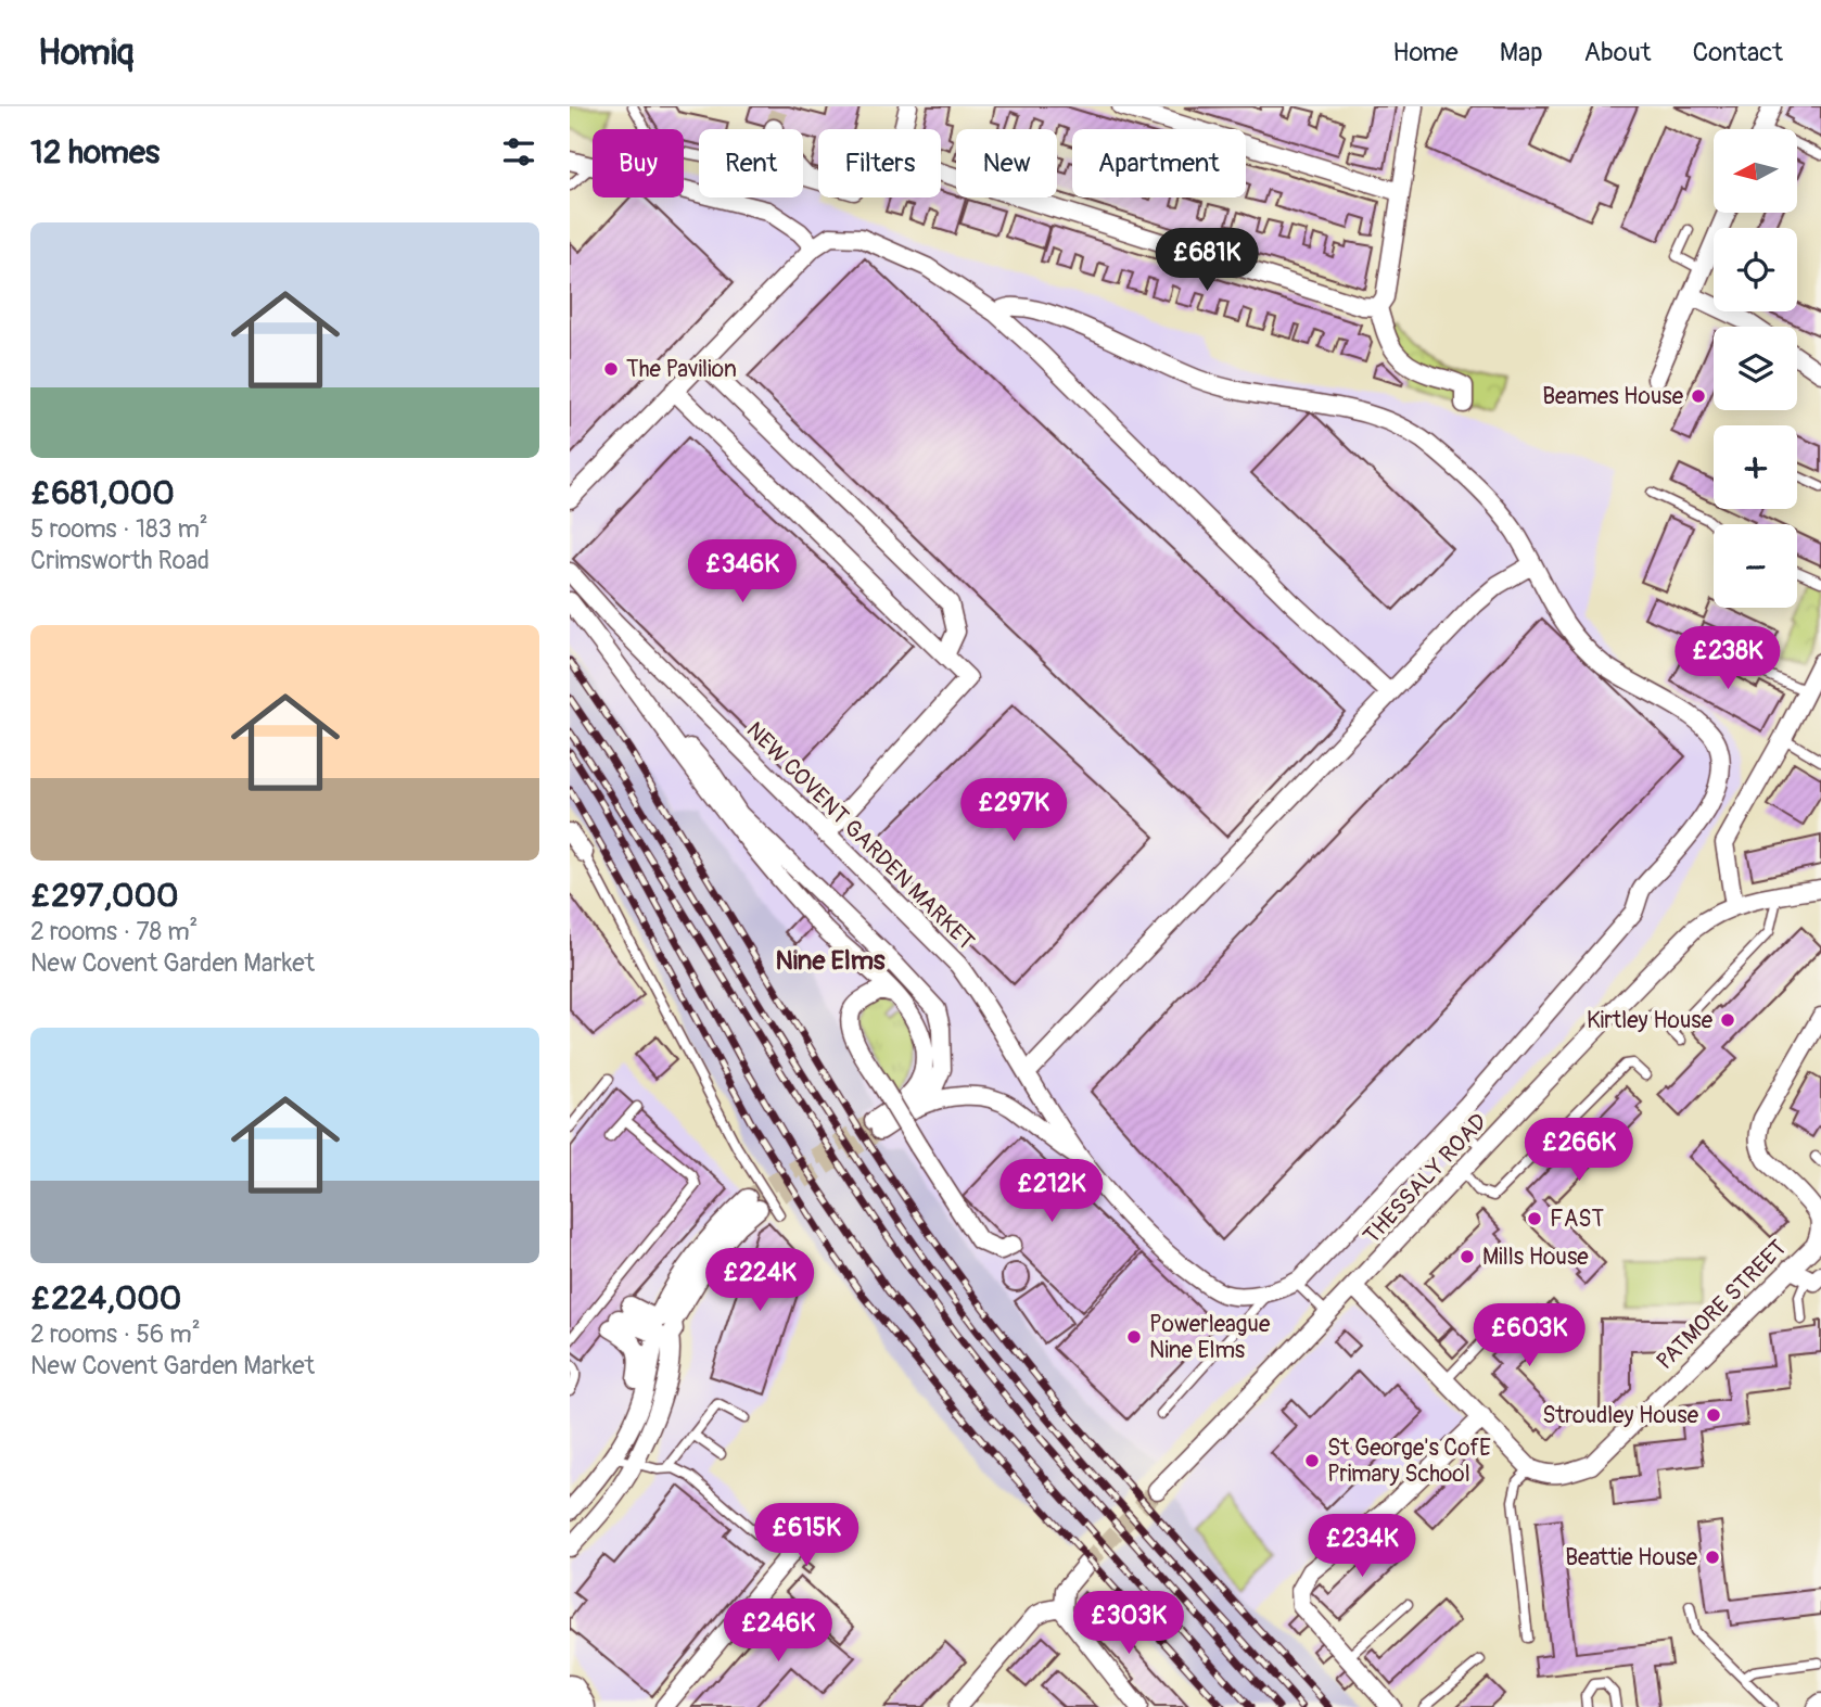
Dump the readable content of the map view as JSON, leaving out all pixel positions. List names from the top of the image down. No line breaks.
{"streets":{"street":["NEW COVENT GARDEN MARKET","THESSALY ROAD","PATMORE STREET"]},"districts":["Nine Elms"],"places":["The Pavilion","Beames House","Kirtley House","FAST","Mills House","Powerleague Nine Elms","Stroudley House","St George's CofE Primary School","Beattie House"],"north":"left","page":{"header":"Homiq","nav":["Home","Map","About","Contact"],"heading":"12 homes","map_buttons":["+","−"],"chip":["Buy","Rent","Filters","New","Apartment"],"list":[{"name":"£681,000","note":"5 rooms · 183 m² · Crimsworth Road"},{"name":"£297,000","note":"2 rooms · 78 m² · New Covent Garden Market"},{"name":"£224,000","note":"2 rooms · 56 m² · New Covent Garden Market"}],"price":["£681K","£346K","£238K","£297K","£266K","£212K","£224K","£603K","£615K","£234K","£303K","£246K"]}}
